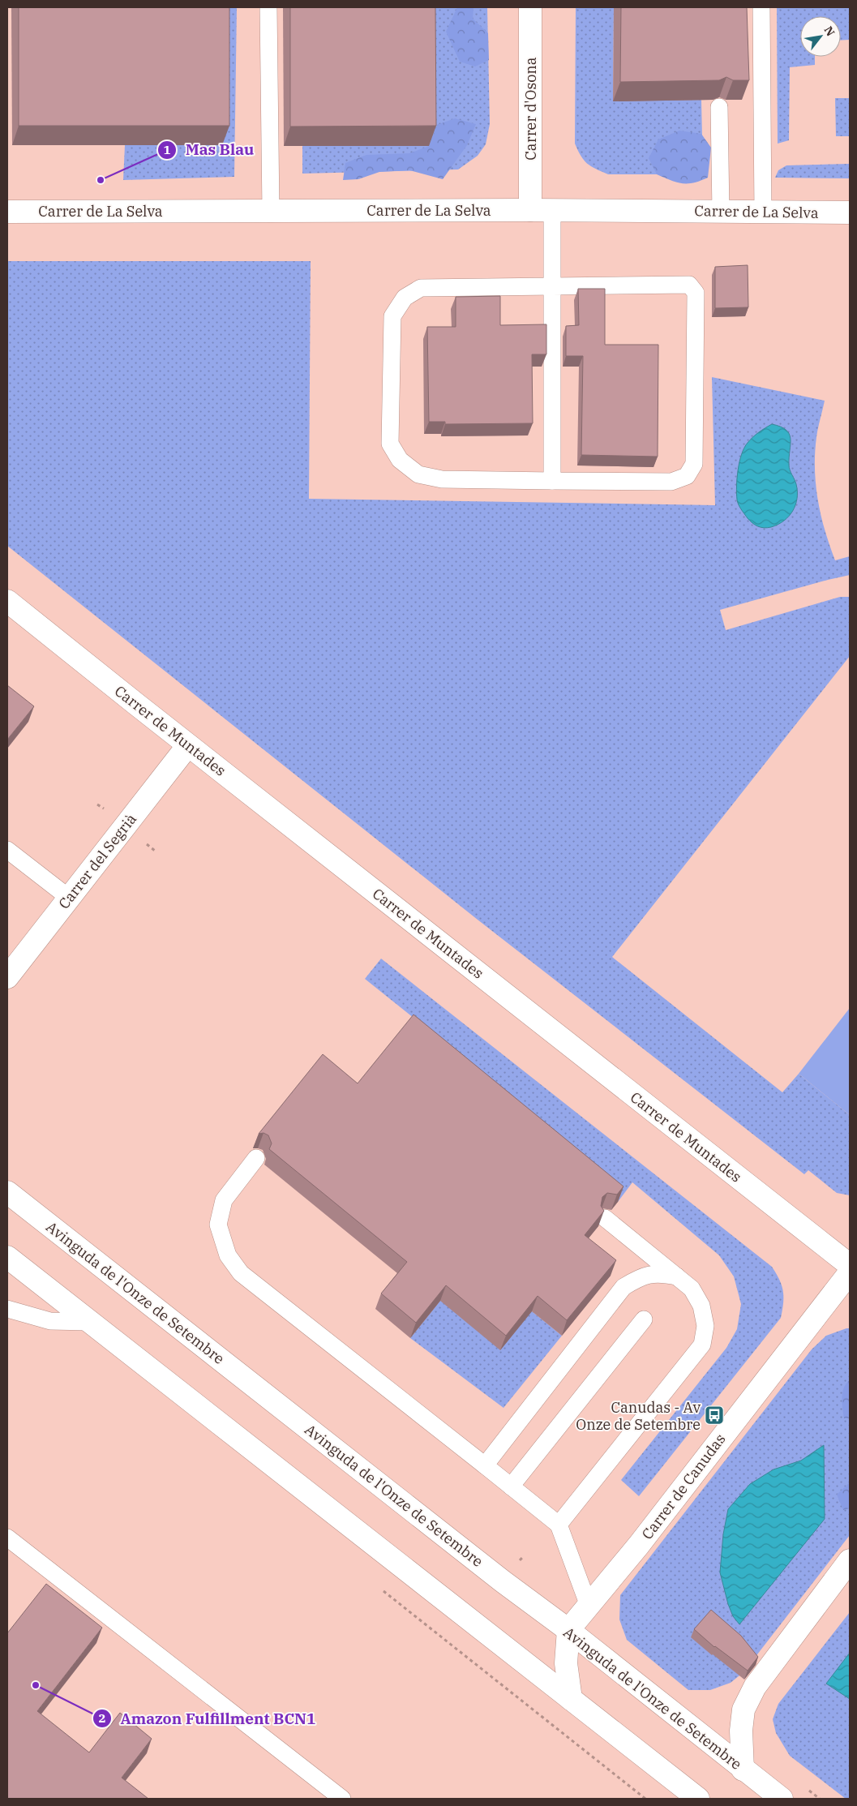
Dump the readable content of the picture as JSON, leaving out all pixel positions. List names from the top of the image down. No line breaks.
{"streets":{"street":["Carrer d'Osona","Carrer de La Selva","Carrer de Muntades","Carrer del Segrià","Avinguda de l'Onze de Setembre","Carrer de Canudas"]},"crossings":[["Carrer d'Osona","Carrer de La Selva"],["Carrer de Muntades","Carrer del Segrià"],["Avinguda de l'Onze de Setembre","Carrer de Canudas"]],"places":{"other":["Mas Blau","Amazon Fulfillment BCN1"],"bus stop":["Canudas - Av Onze de Setembre"]},"north":"top right"}
